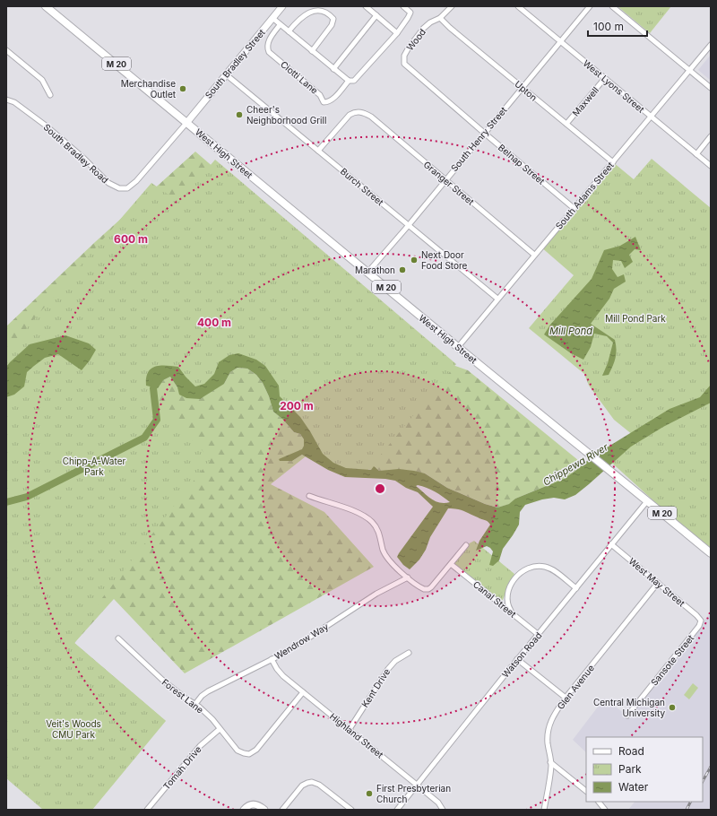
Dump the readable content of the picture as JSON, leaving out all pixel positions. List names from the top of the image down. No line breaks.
{"streets":{"main road":["M 20","West High Street"],"street":["Wood","South Bradley Street","Ciotti Lane","West Lyons Street","Upton","Maxwell","South Henry Street","South Bradley Road","Belnap Street","Granger Street","Burch Street","South Adams Street","West May Street","Canal Street","Wendrow Way","Watson Road","Sansote Street","Glen Avenue","Kent Drive","Forest Lane","Highland Street","Tomah Drive"]},"crossings":[["Wood","Upton"],["Wood","Belnap Street"],["M 20","South Bradley Street"],["M 20","South Bradley Road"],["M 20","West High Street"],["South Bradley Street","South Bradley Road"],["South Bradley Street","West High Street"],["South Bradley Street","Burch Street"],["West Lyons Street","Maxwell"],["West Lyons Street","South Henry Street"],["West Lyons Street","South Adams Street"],["Upton","Maxwell"],["Upton","South Henry Street"],["Upton","South Adams Street"],["South Henry Street","West High Street"],["South Henry Street","Belnap Street"],["South Henry Street","Granger Street"],["South Henry Street","Burch Street"],["South Bradley Road","West High Street"],["West High Street","South Adams Street"],["West High Street","Watson Road"],["Belnap Street","South Adams Street"],["Granger Street","Burch Street"],["Granger Street","South Adams Street"],["Burch Street","South Adams Street"],["West May Street","Watson Road"],["West May Street","Sansote Street"],["West May Street","Glen Avenue"],["Canal Street","Watson Road"],["Wendrow Way","Forest Lane"],["Wendrow Way","Highland Street"],["Watson Road","Highland Street"],["Kent Drive","Highland Street"],["Forest Lane","Highland Street"],["Forest Lane","Tomah Drive"]],"water":["Mill Pond","Chippewa River"],"parks":["Mill Pond Park","Chipp-A-Water Park","Veit's Woods CMU Park"],"places":["Merchandise Outlet","Cheer's Neighborhood Grill","Next Door Food Store","Marathon","Central Michigan University","First Presbyterian Church"],"legend":["Road","Park","Water"],"scale_bar":"100 m","rings":["600 m","400 m","200 m"]}
